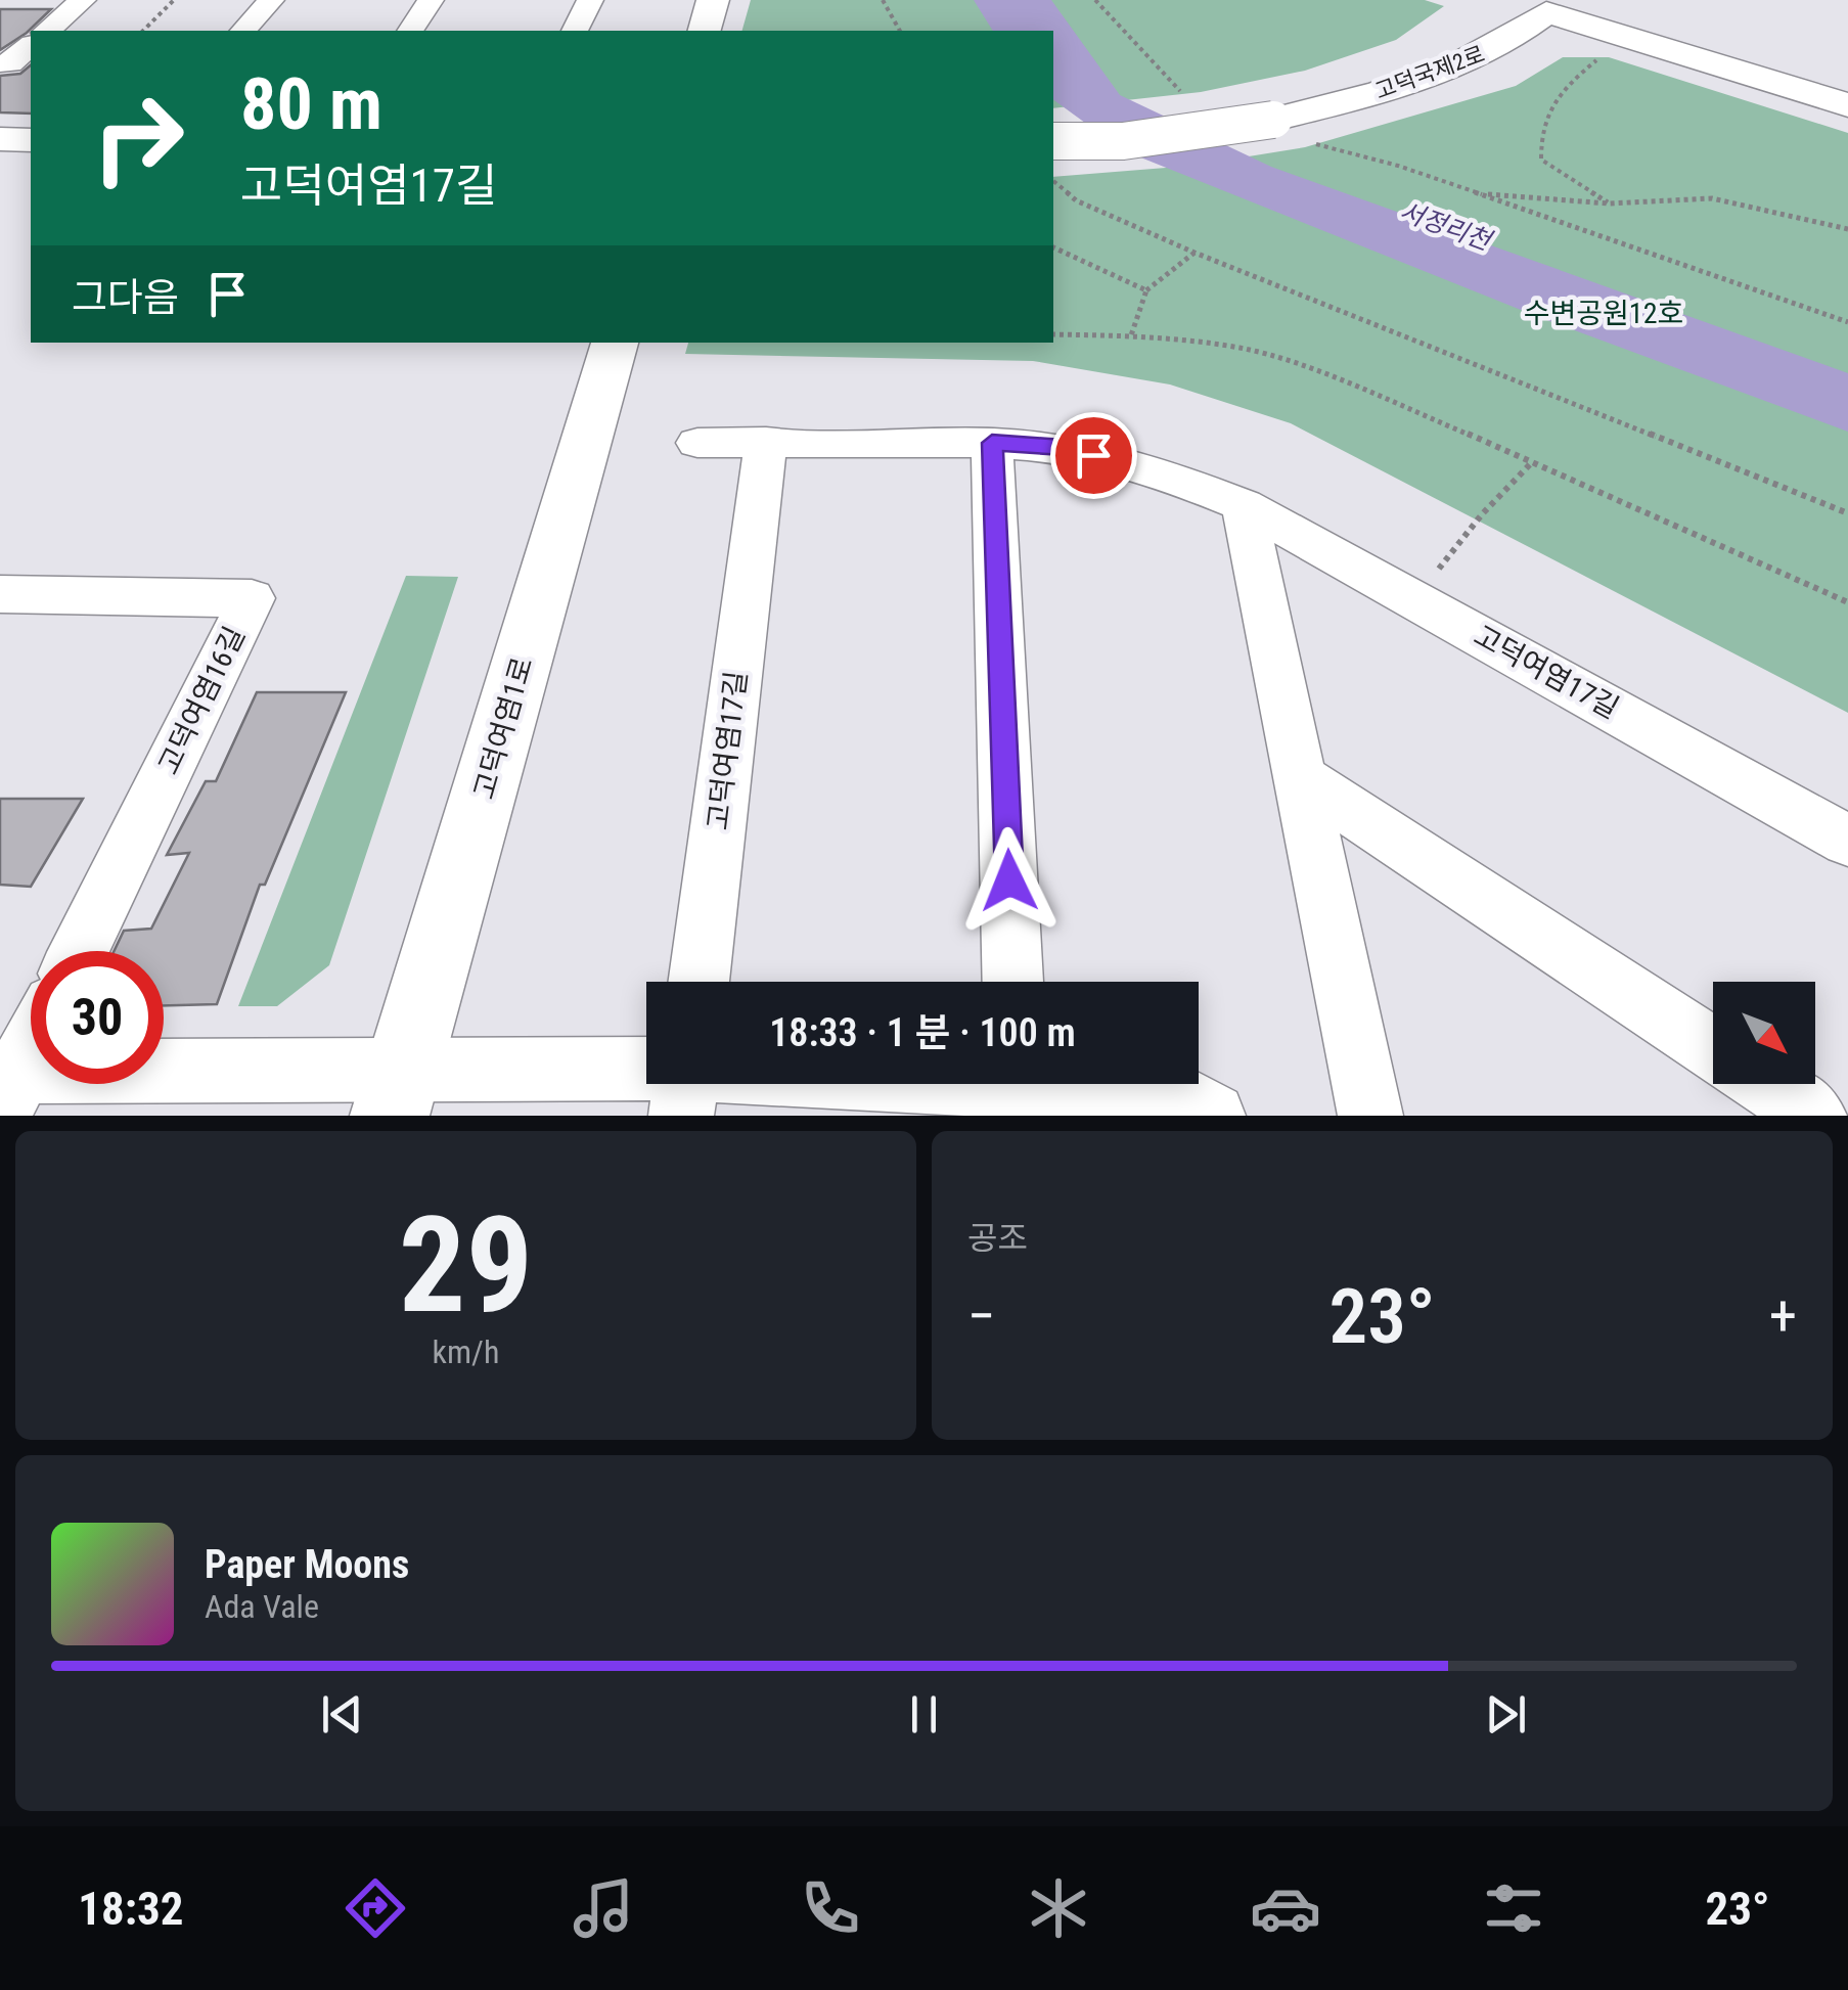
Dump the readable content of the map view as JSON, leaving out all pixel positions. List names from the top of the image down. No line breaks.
{"streets":{"street":["고덕국제2로","고덕여염17길","고덕여염16길","고덕여염1로"]},"water":["서정리천"],"parks":["수변공원12호"],"north":"bottom right","page":{"turn":["80 m","고덕여염17길"],"then":"그다음","limit":"30","trip":"18:33 · 1 분 · 100 m","tile":[["29","km/h"],"공조"],"heat":["−","23°","+"],"song":["Paper Moons","Ada Vale"],"tabs":["18:32","23°"]}}
